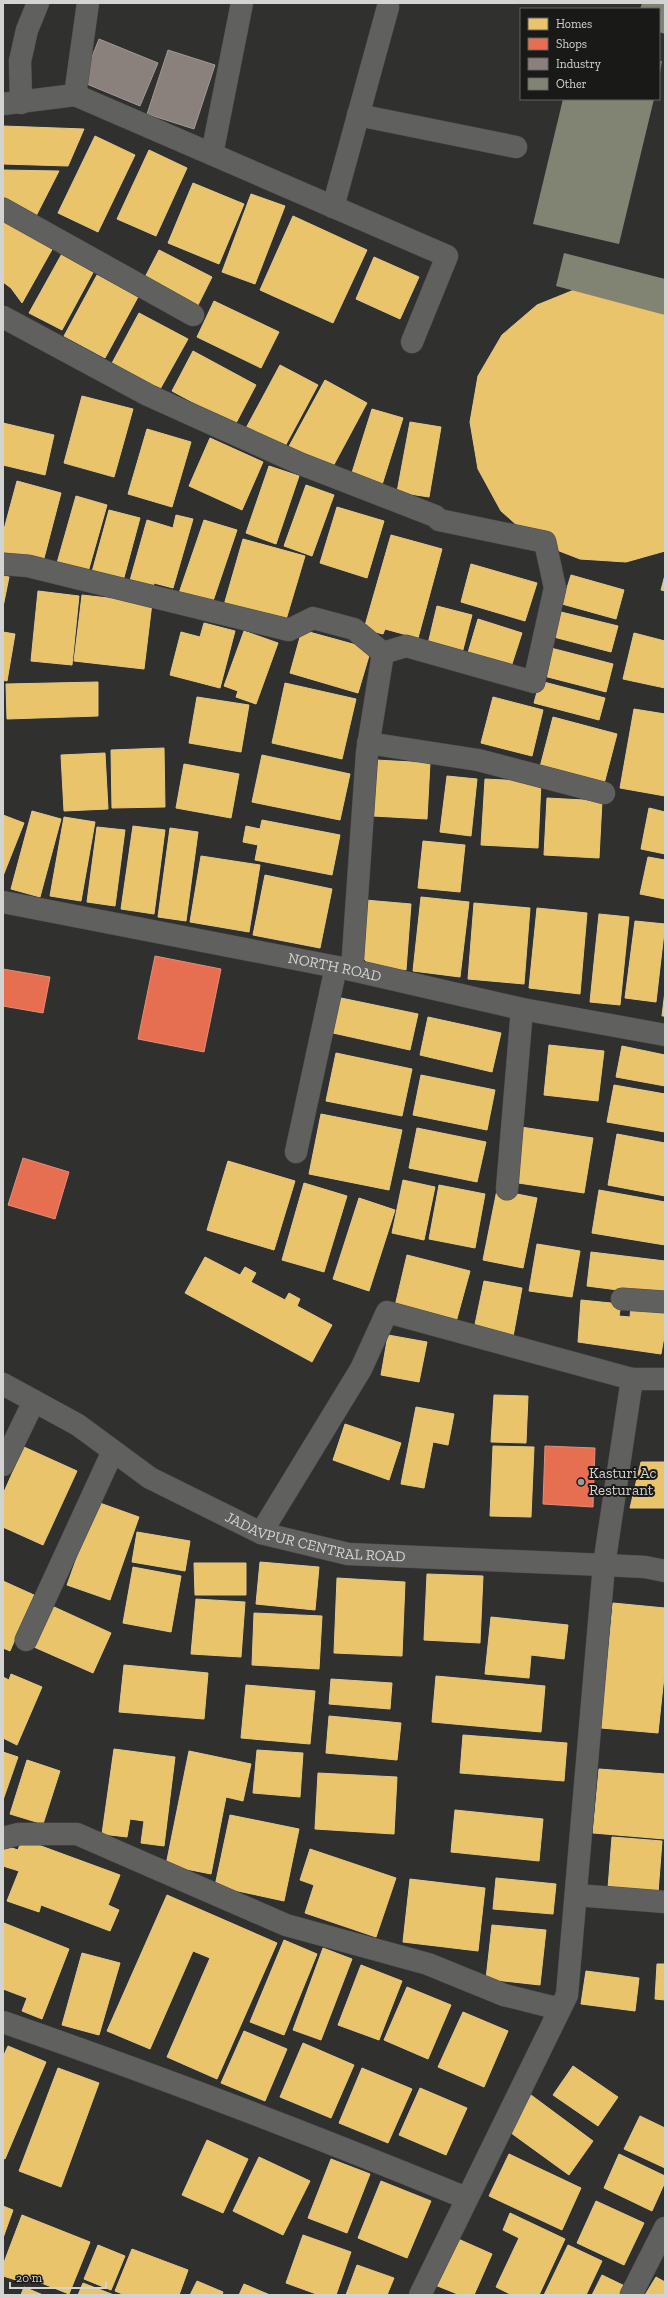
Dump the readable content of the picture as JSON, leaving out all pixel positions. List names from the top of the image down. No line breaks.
{"streets":{"street":["NORTH ROAD","JADAVPUR CENTRAL ROAD"]},"places":["Kasturi Ac Resturant"],"legend":["Homes","Shops","Industry","Other"],"scale_bar":"20 m"}
